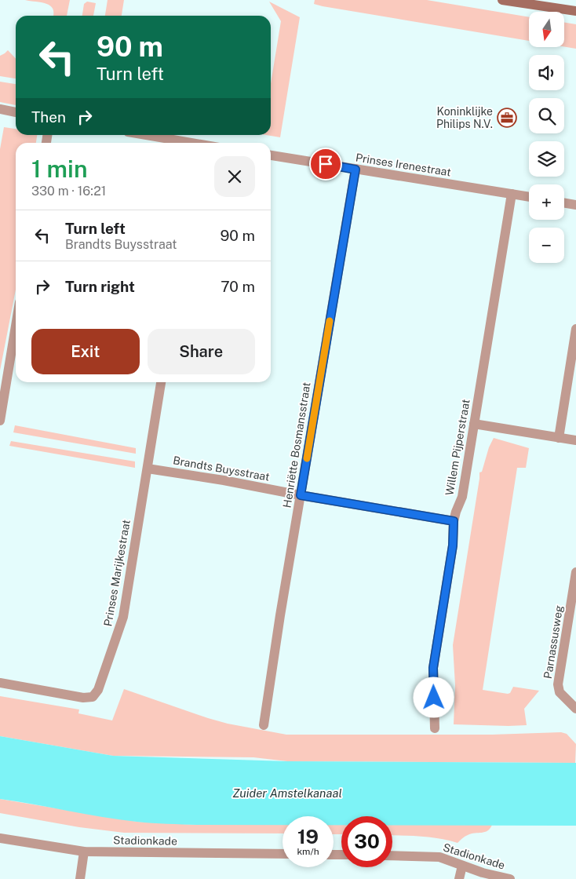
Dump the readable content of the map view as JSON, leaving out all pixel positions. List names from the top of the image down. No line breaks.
{"streets":{"street":["Prinses Irenestraat","Henriëtte Bosmansstraat","Willem Pijperstraat","Brandts Buysstraat","Prinses Marijkestraat","Parnassusweg","Stadionkade"]},"crossings":[["Prinses Irenestraat","Henriëtte Bosmansstraat"],["Prinses Irenestraat","Willem Pijperstraat"],["Henriëtte Bosmansstraat","Brandts Buysstraat"],["Willem Pijperstraat","Brandts Buysstraat"],["Brandts Buysstraat","Prinses Marijkestraat"]],"water":["Zuider Amstelkanaal"],"places":{"office":["Koninklijke Philips N.V."]},"north":"bottom","page":{"map_buttons":["+","−"],"turn":["90 m","Turn left"],"then":"Then","heading":["1 min","330 m · 16:21"],"list":[{"name":"Turn left","note":"Brandts Buysstraat","value":"90 m"},{"name":"Turn right","value":"70 m"}],"buttons":["Exit","Share"],"speed":"19 km/h","limit":"30"}}
